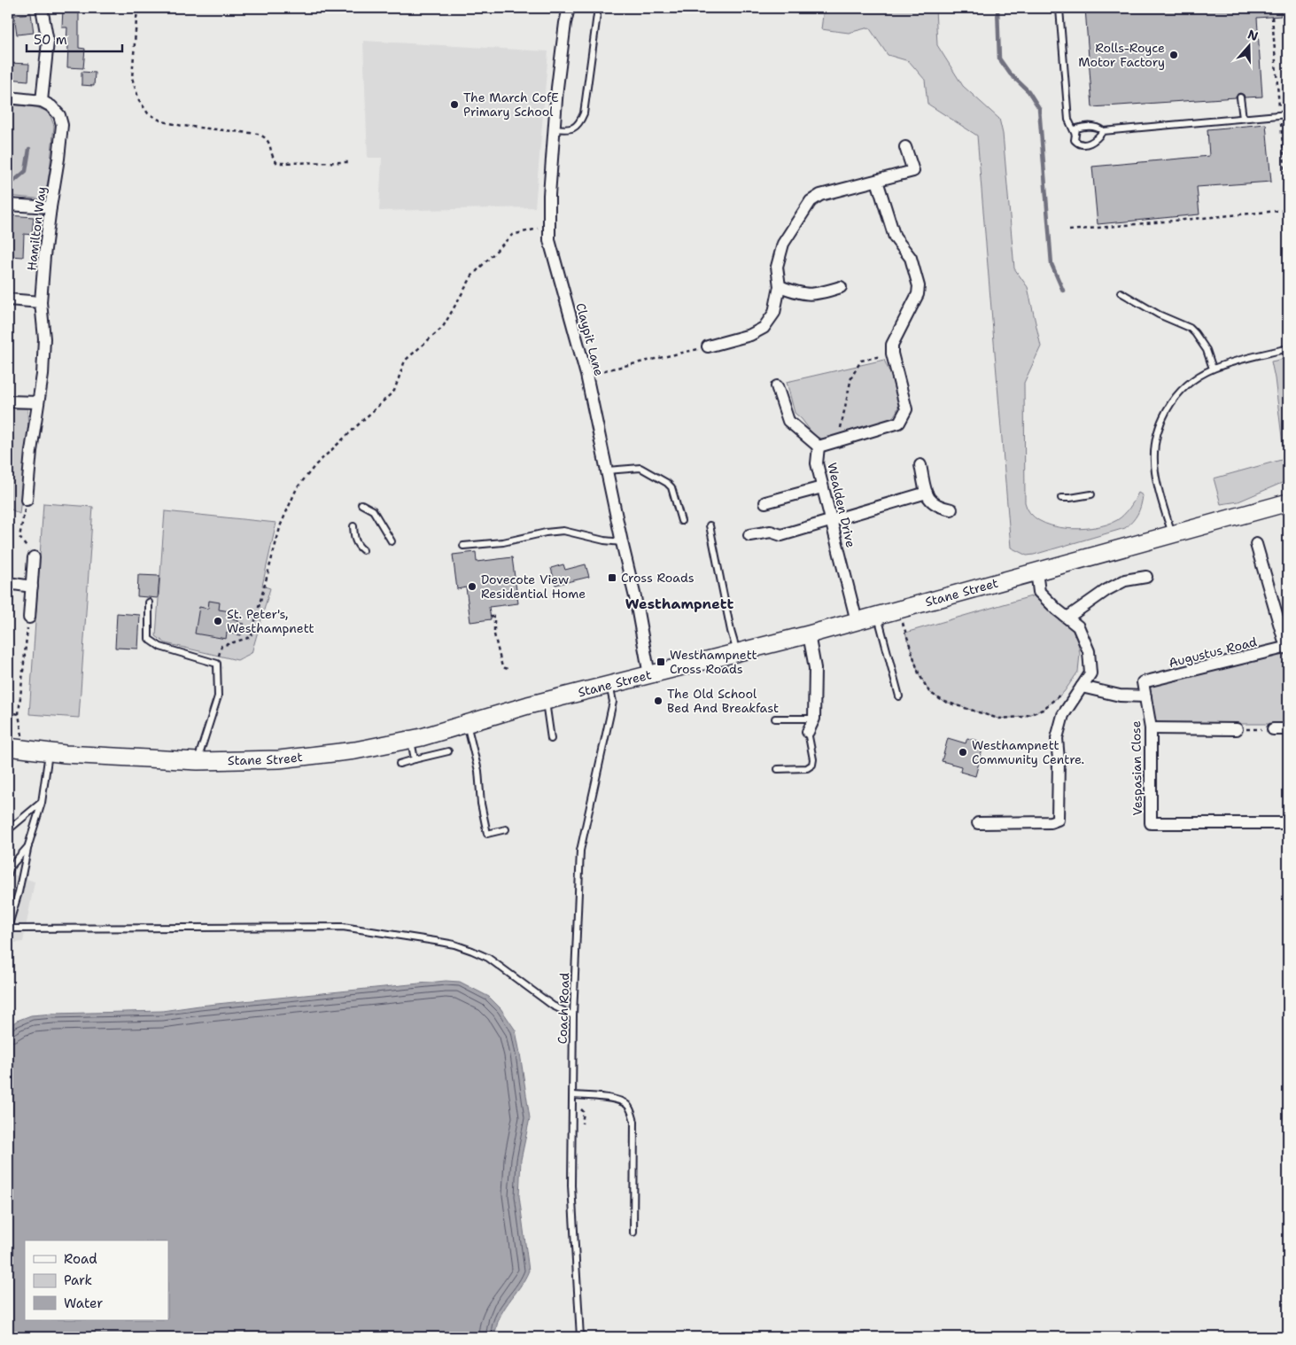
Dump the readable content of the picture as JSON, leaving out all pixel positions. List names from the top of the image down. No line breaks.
{"streets":{"street":["Hamilton Way","Claypit Lane","Wealden Drive","Stane Street","Augustus Road","Vespasian Close"],"lane":["Coach Road"]},"crossings":[["Claypit Lane","Stane Street"],["Wealden Drive","Stane Street"],["Stane Street","Coach Road"],["Augustus Road","Vespasian Close"]],"districts":["Westhampnett"],"places":{"other":["Rolls-Royce Motor Factory","The March CofE Primary School","Dovecote View Residential Home","St. Peter's, Westhampnett","The Old School Bed And Breakfast","Westhampnett Community Centre."],"transit":["Cross Roads","Westhampnett Cross Roads"]},"legend":["Road","Park","Water"],"scale_bar":"50 m","north":"top"}
